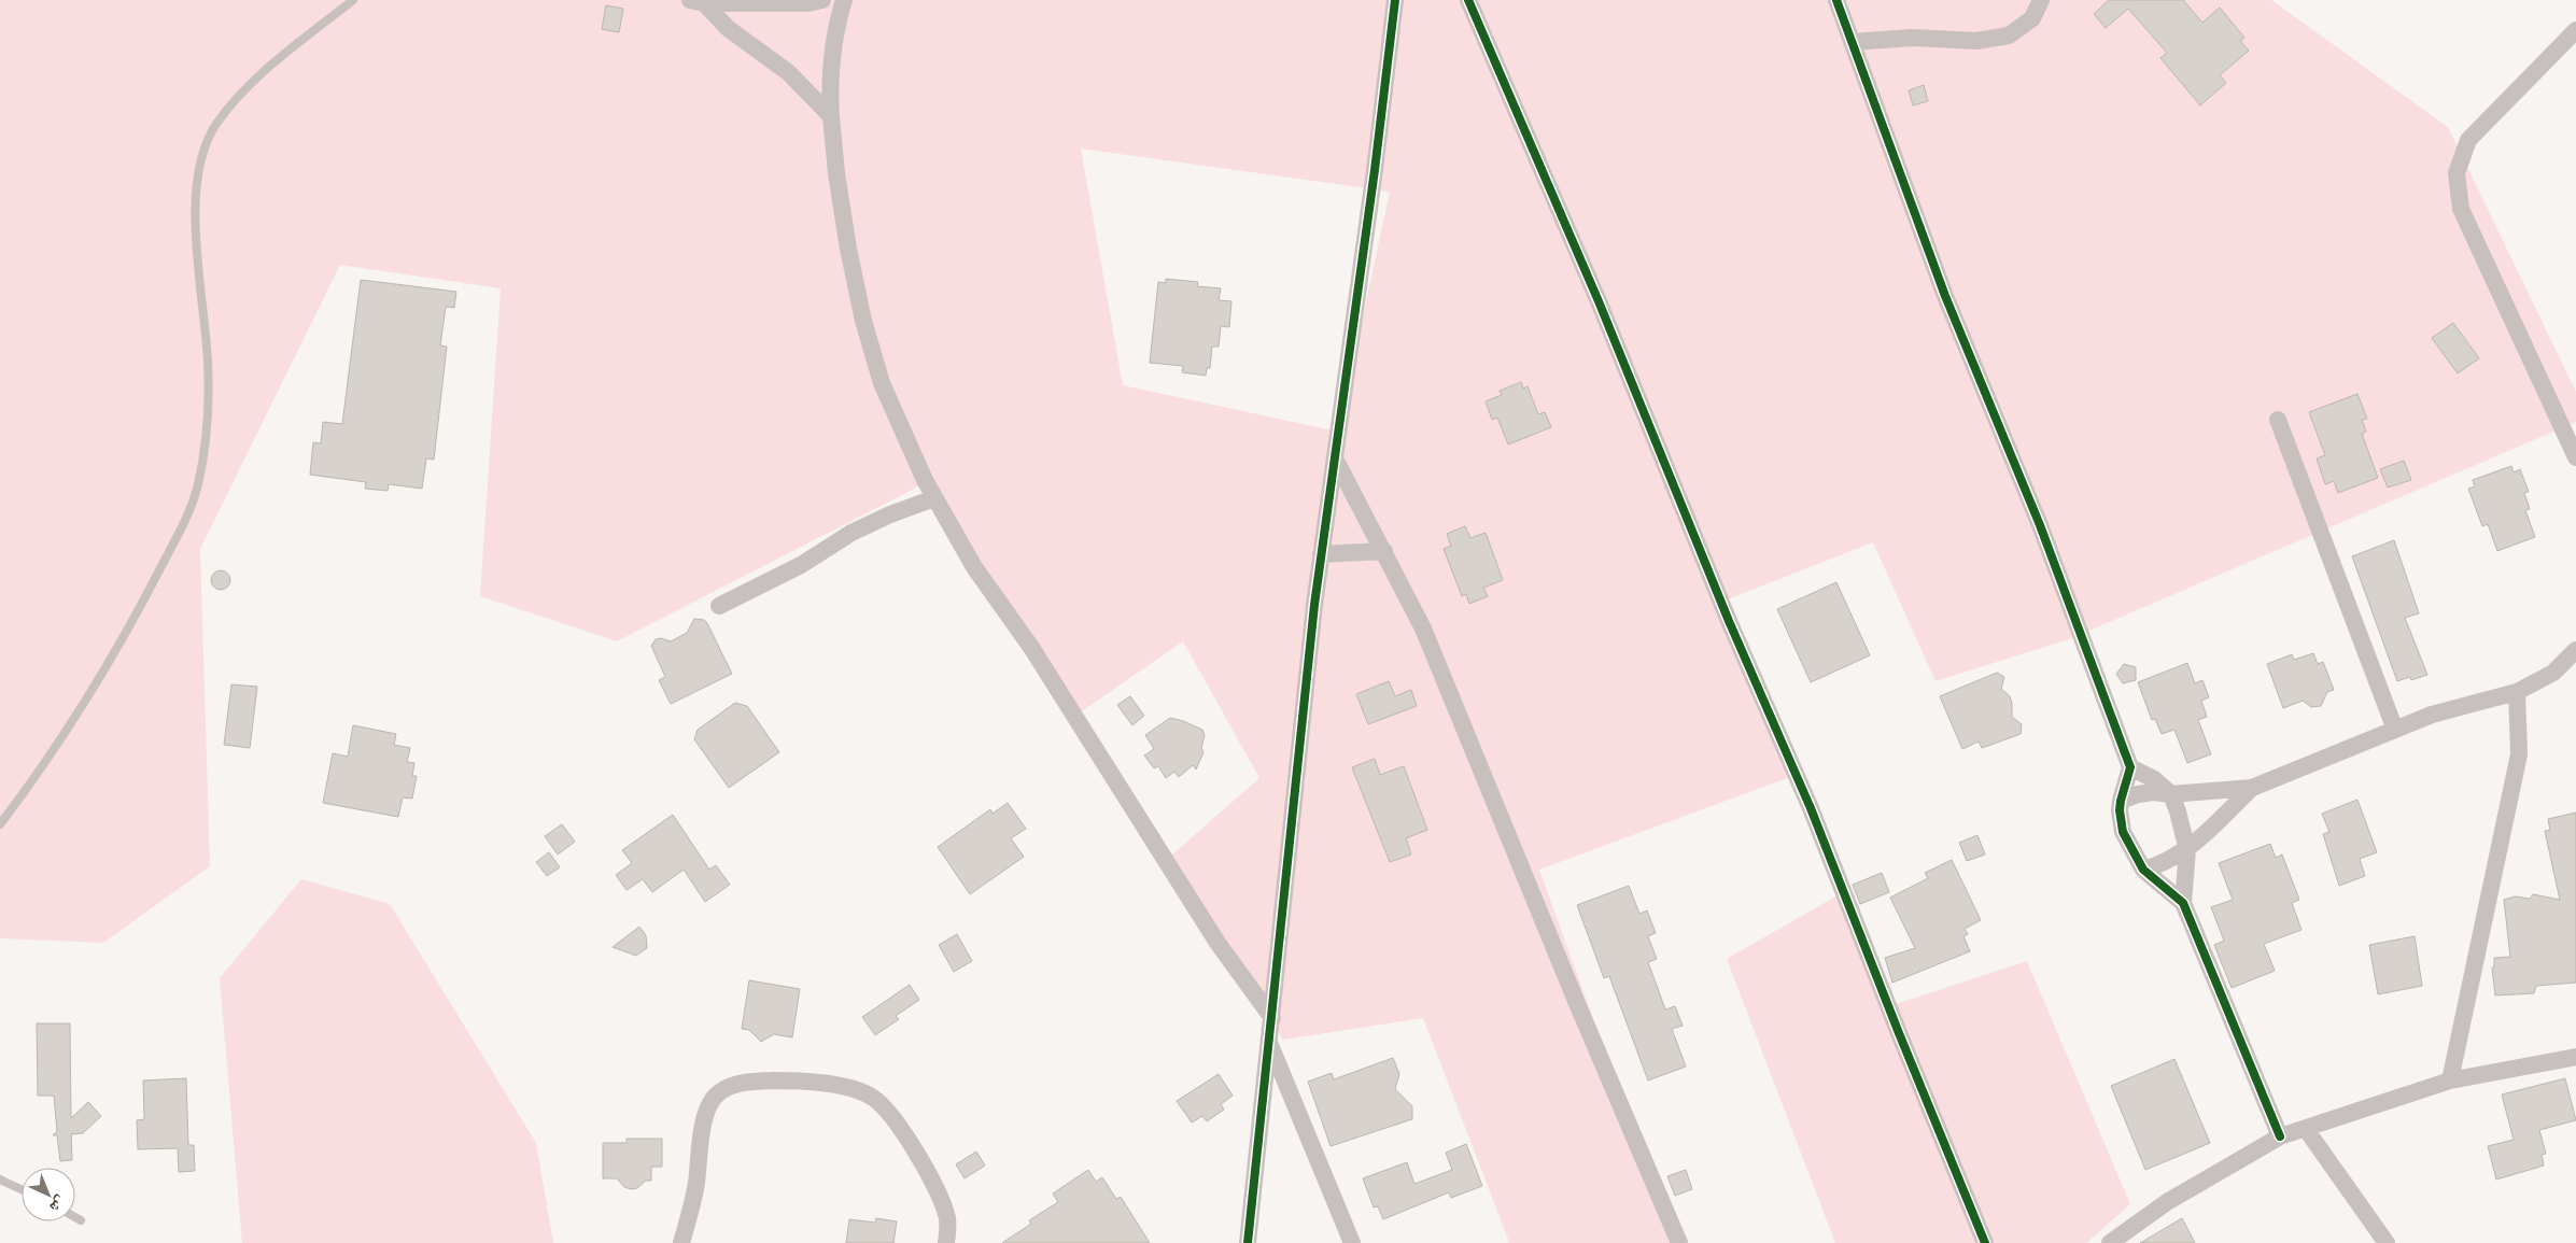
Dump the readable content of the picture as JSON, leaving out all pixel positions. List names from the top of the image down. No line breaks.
{"north":"bottom right"}
